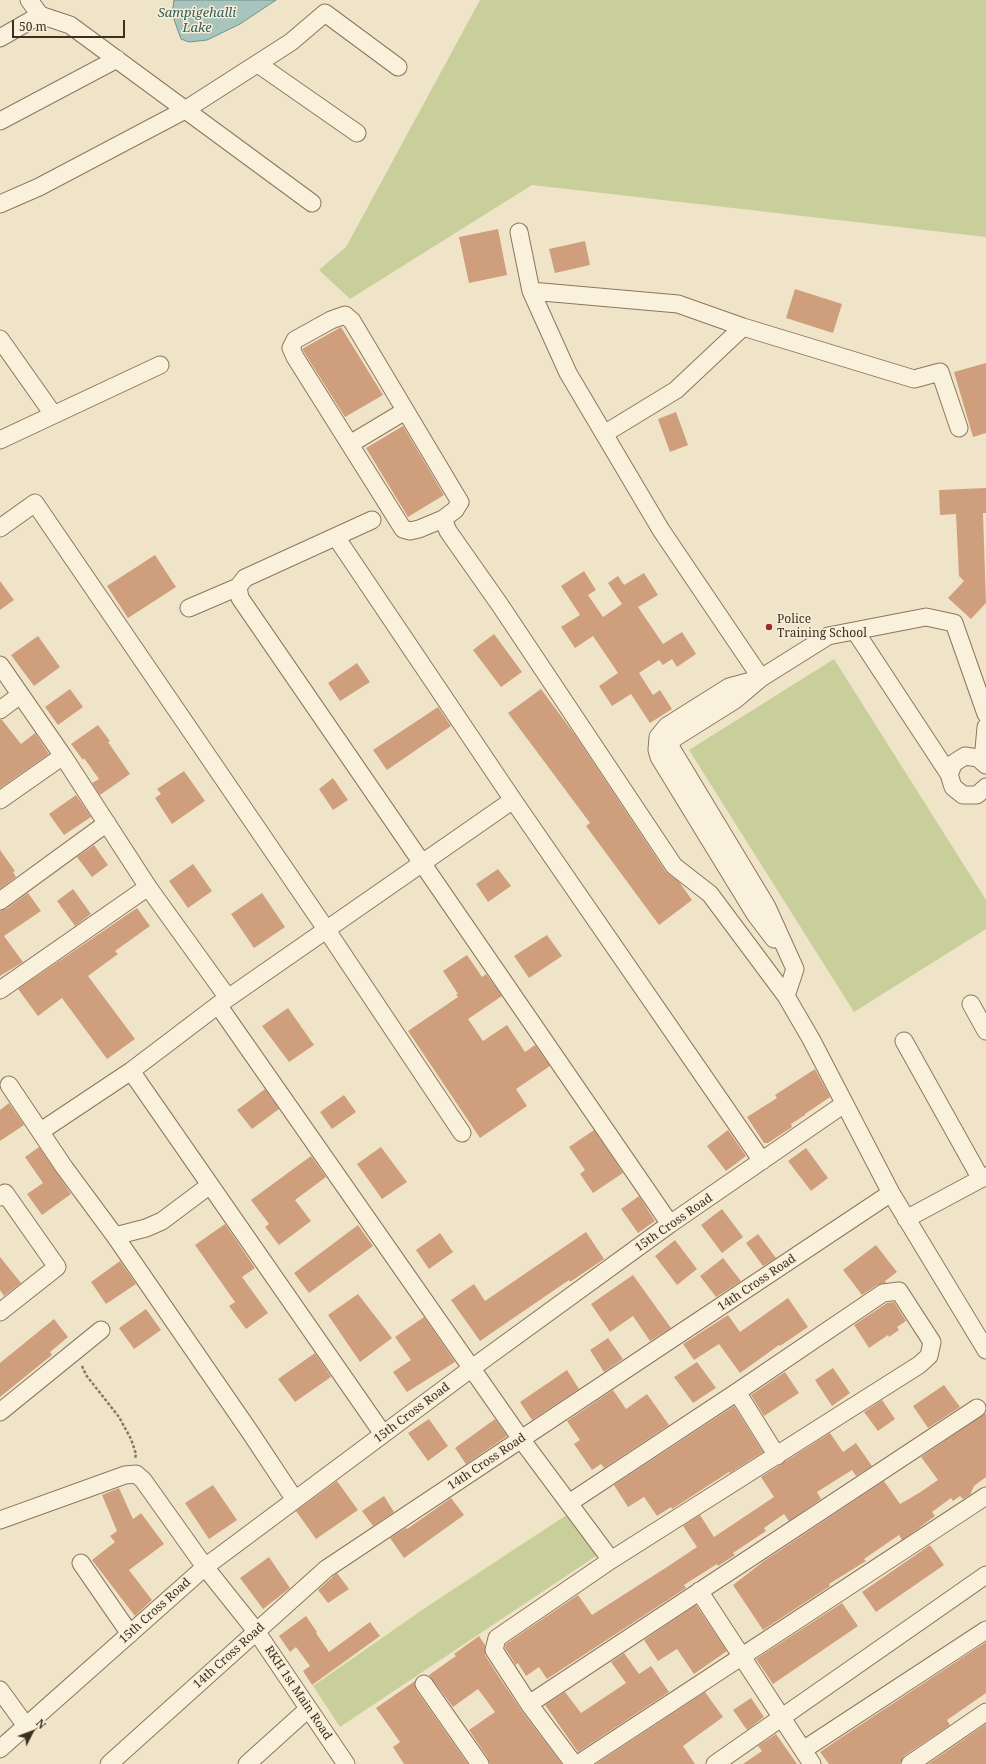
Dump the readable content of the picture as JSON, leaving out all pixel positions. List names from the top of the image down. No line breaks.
{"streets":{"street":["15th Cross Road","14th Cross Road","RKH 1st Main Road"]},"crossings":[["15th Cross Road","RKH 1st Main Road"],["14th Cross Road","RKH 1st Main Road"]],"water":["Sampigehalli Lake"],"places":["Police Training School"],"scale_bar":"50 m","north":"top right"}
